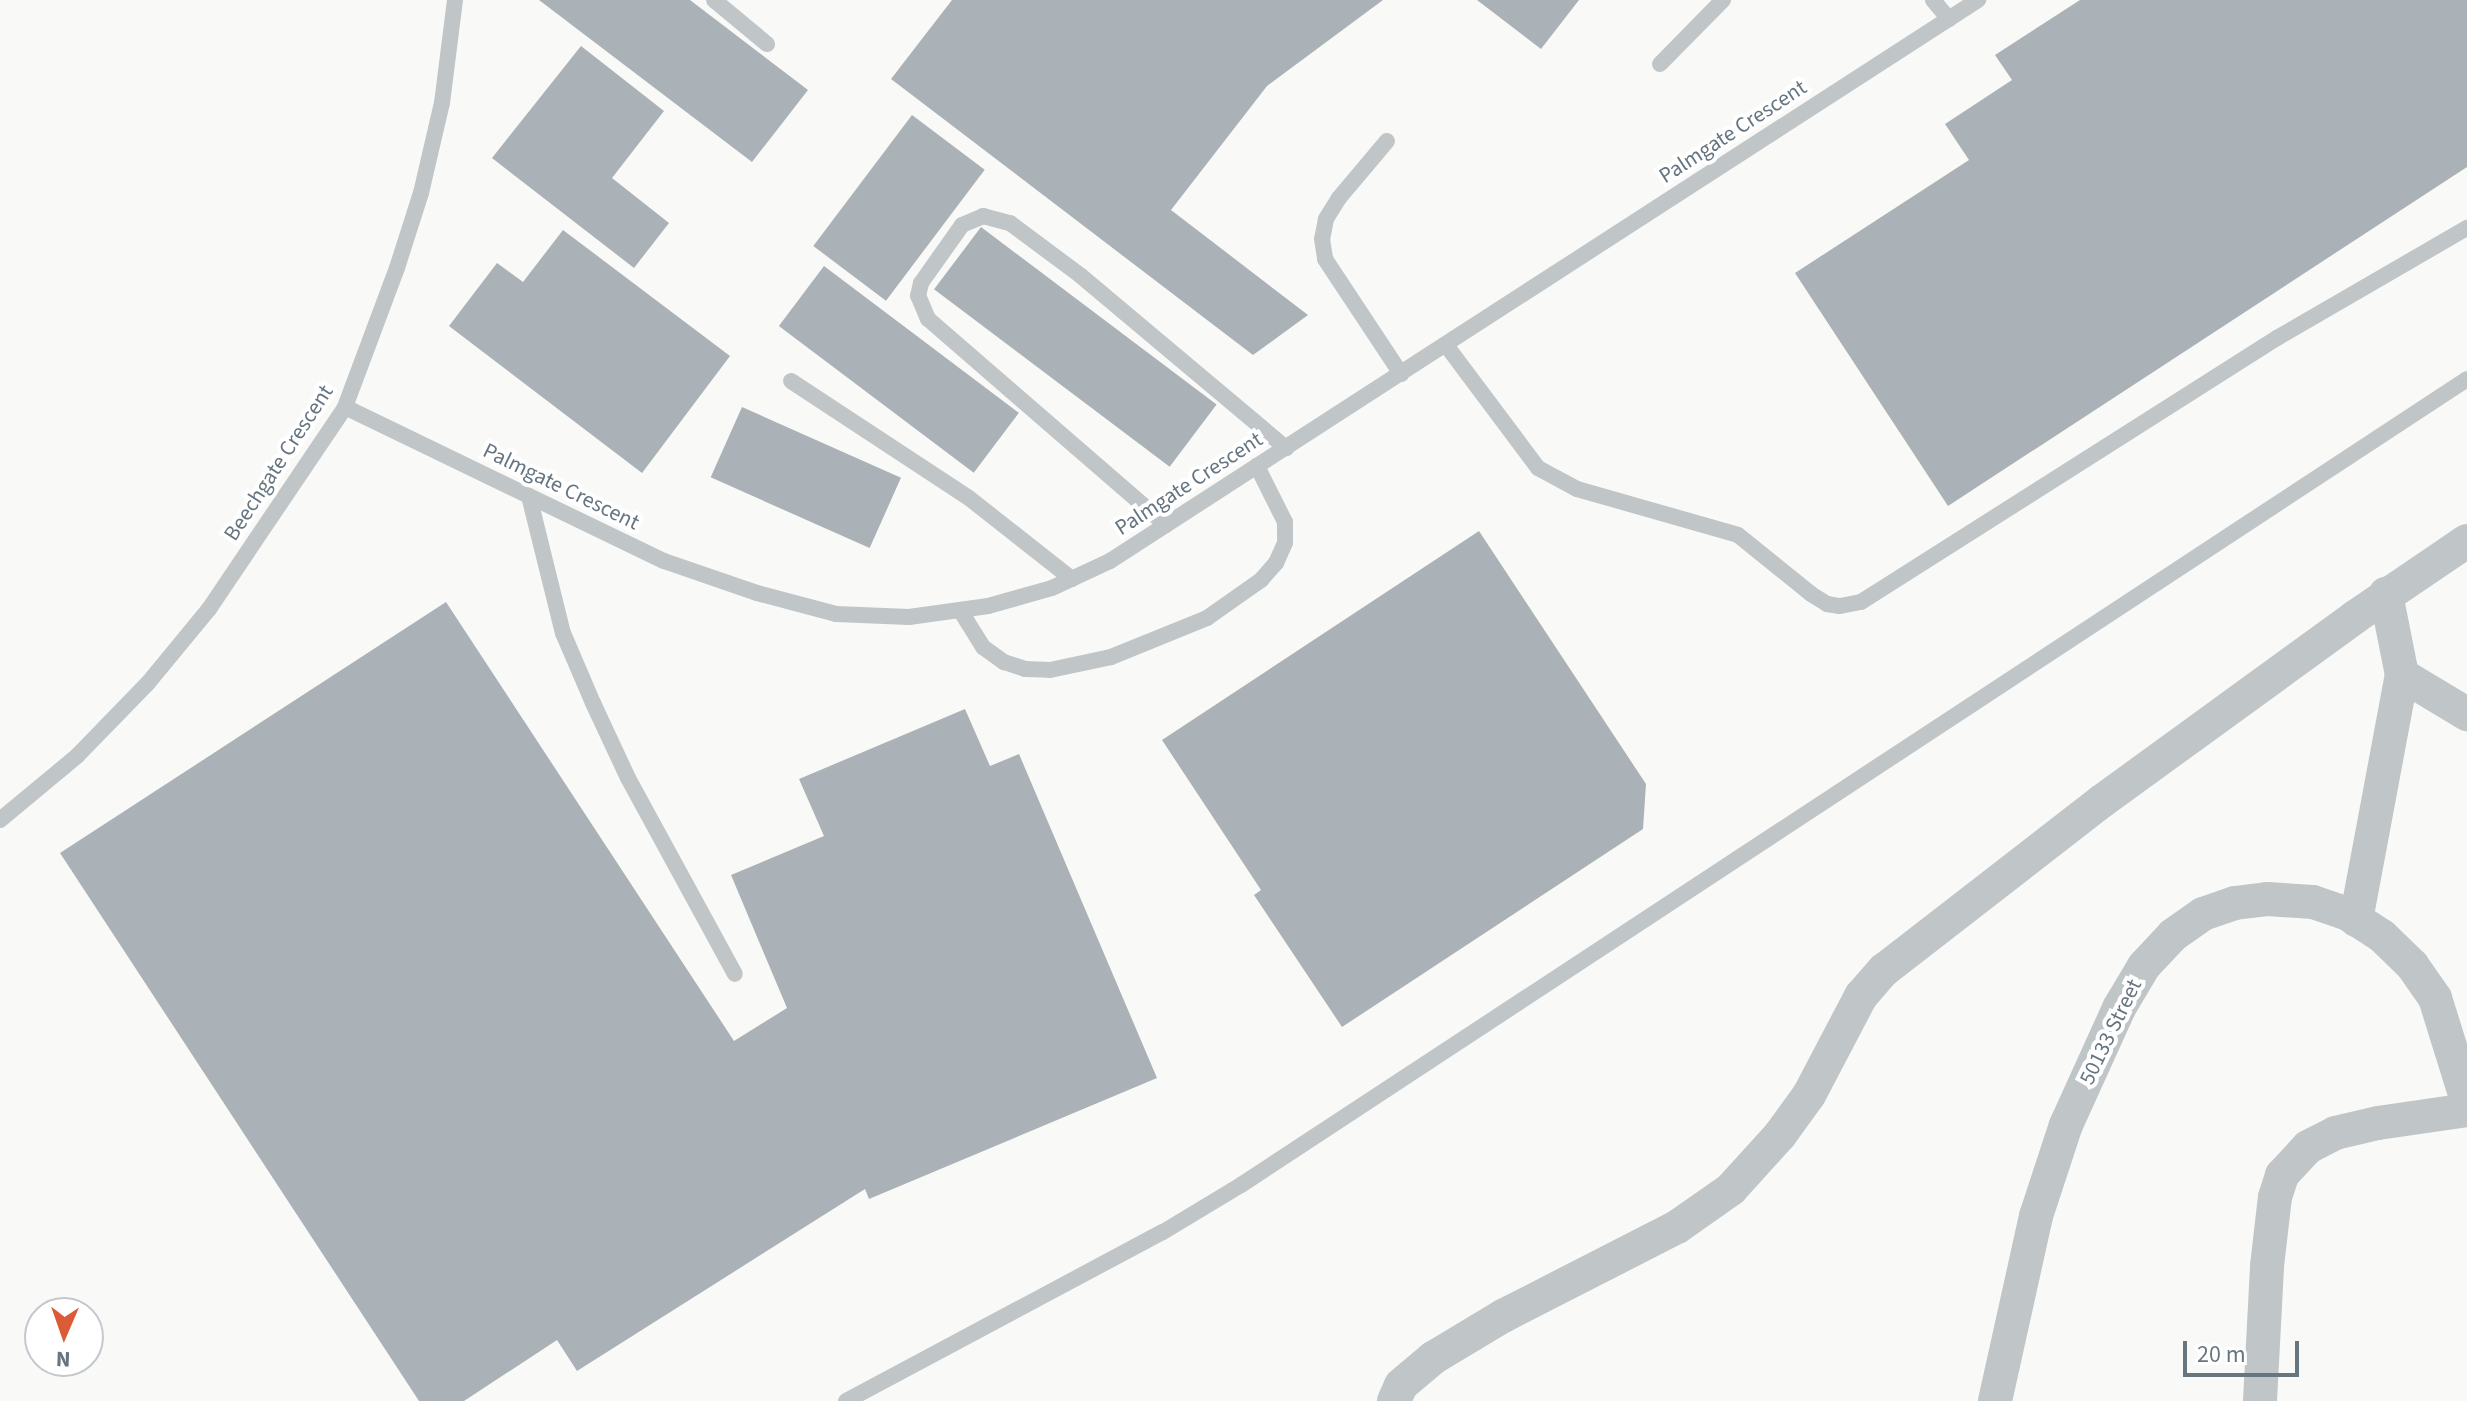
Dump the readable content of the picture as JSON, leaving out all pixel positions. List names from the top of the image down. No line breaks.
{"streets":{"street":["50133 Street"],"lane":["Palmgate Crescent","Beechgate Crescent"]},"crossings":[["Palmgate Crescent","Beechgate Crescent"]],"scale_bar":"20 m","north":"bottom"}
